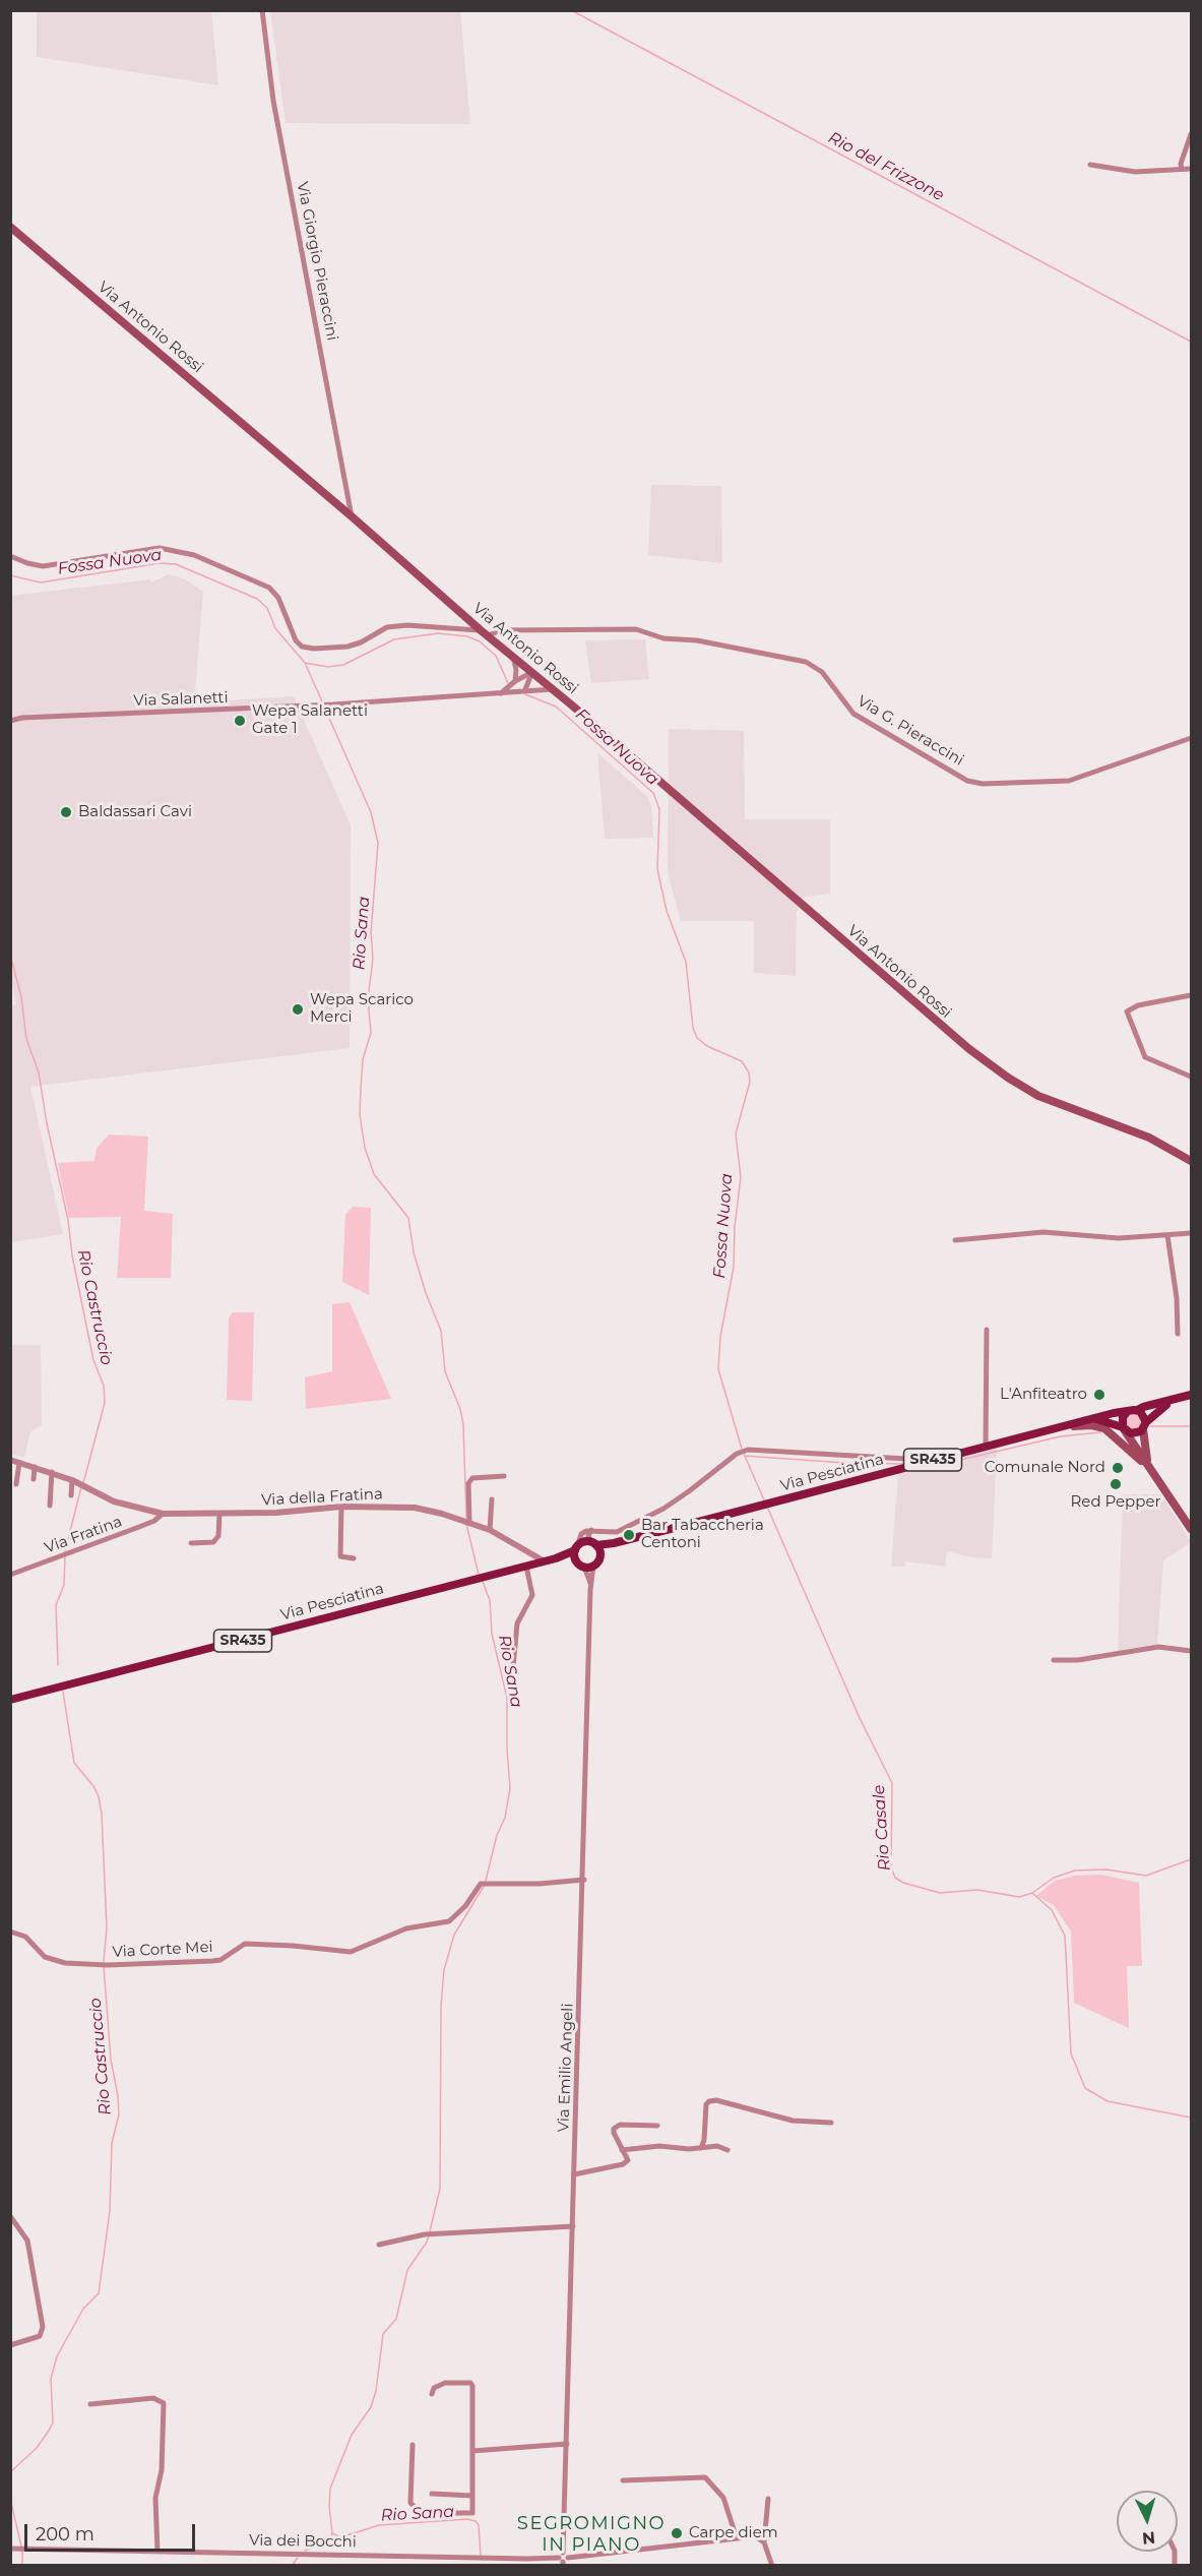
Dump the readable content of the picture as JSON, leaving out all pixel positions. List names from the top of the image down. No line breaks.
{"streets":{"main road":["Via Antonio Rossi","SR435","Via Pesciatina"],"street":["Via Giorgio Pieraccini","Via Salanetti","Via G. Pieraccini","Via della Fratina","Via Fratina","Via Corte Mei","Via Emilio Angeli","Via dei Bocchi"]},"crossings":[["Via Giorgio Pieraccini","Via Antonio Rossi"],["Via Antonio Rossi","Via Salanetti"],["Via Antonio Rossi","Via G. Pieraccini"],["Via Pesciatina","Via della Fratina"],["Via Pesciatina","Via Emilio Angeli"],["Via della Fratina","Via Fratina"],["Via Corte Mei","Via Emilio Angeli"],["Via Emilio Angeli","Via dei Bocchi"]],"districts":["SEGROMIGNO IN PIANO"],"water":["Rio del Frizzone","Fossa Nuova","Rio Sana","Rio Castruccio","Rio Casale"],"places":["Wepa Salanetti Gate 1","Baldassari Cavi","Wepa Scarico Merci","L'Anfiteatro","Comunale Nord","Red Pepper","Bar Tabaccheria Centoni","Carpe diem"],"scale_bar":"200 m","north":"bottom"}
